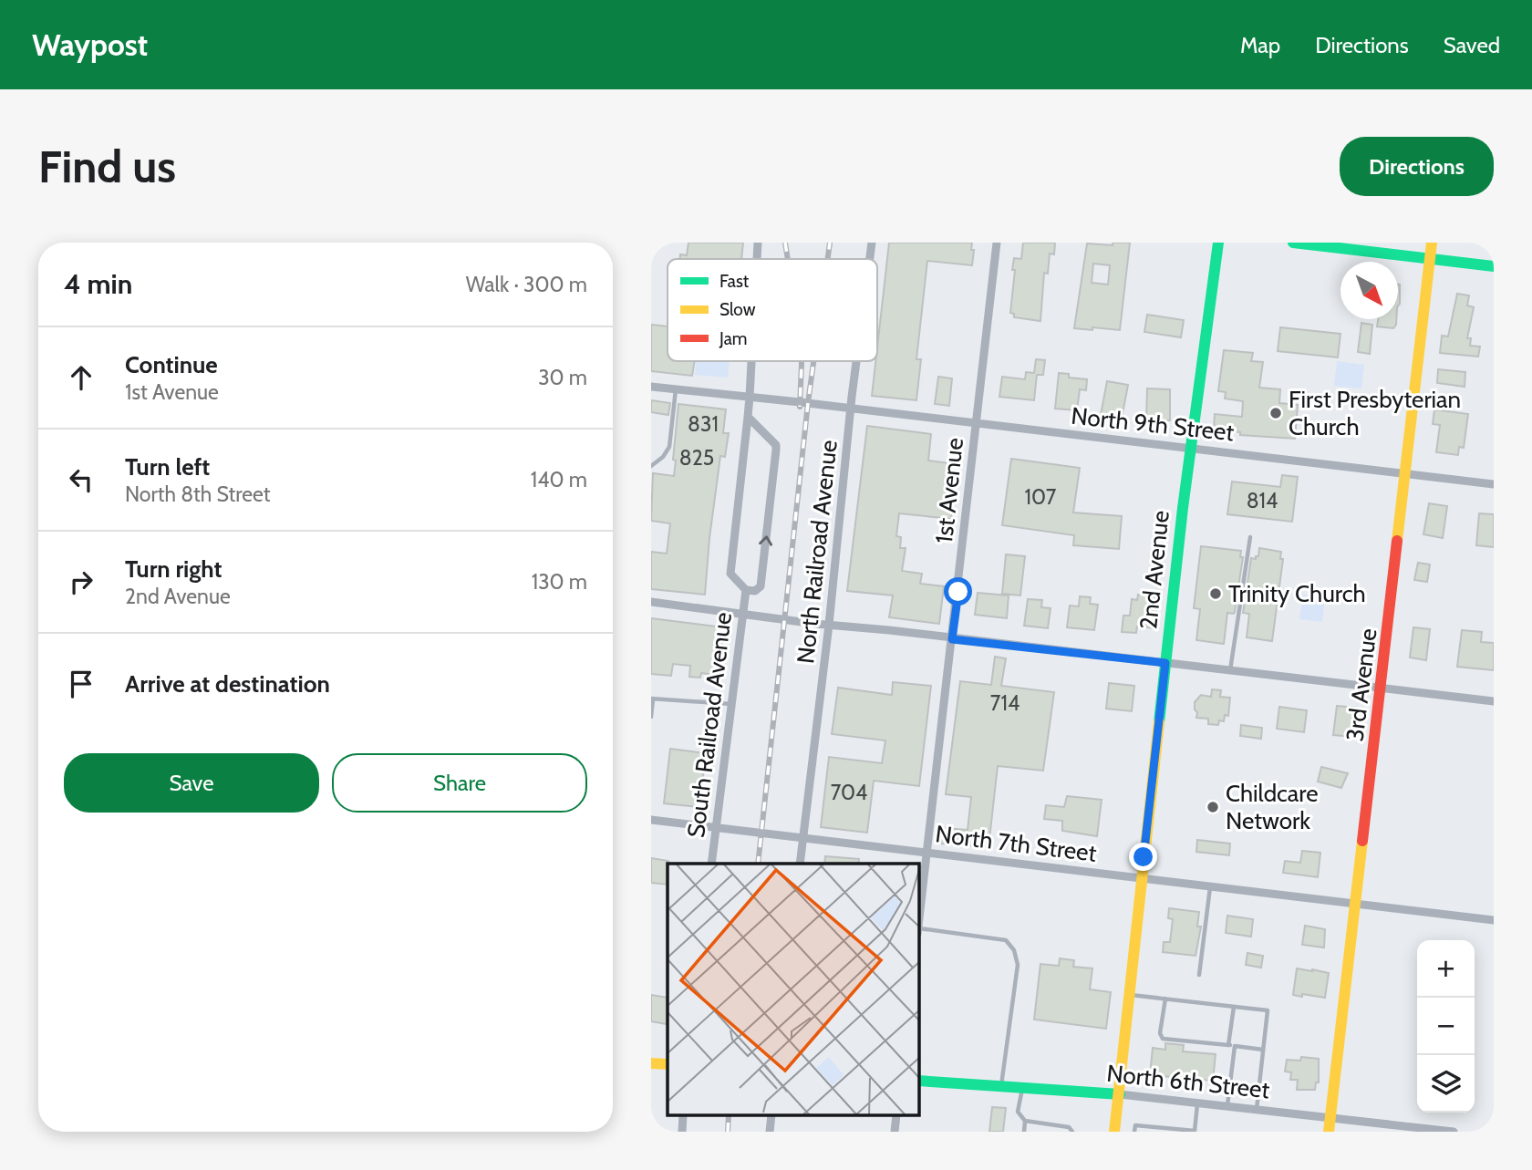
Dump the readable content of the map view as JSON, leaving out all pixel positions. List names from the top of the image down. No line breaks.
{"streets":{"street":["North 9th Street","1st Avenue","North Railroad Avenue","2nd Avenue","3rd Avenue","South Railroad Avenue","North 7th Street","North 6th Street"]},"crossings":[["North 9th Street","1st Avenue"],["North 9th Street","North Railroad Avenue"],["North 9th Street","2nd Avenue"],["North 9th Street","3rd Avenue"],["North 9th Street","South Railroad Avenue"],["1st Avenue","North 7th Street"],["North Railroad Avenue","North 7th Street"],["2nd Avenue","North 7th Street"],["2nd Avenue","North 6th Street"],["3rd Avenue","North 7th Street"],["3rd Avenue","North 6th Street"],["South Railroad Avenue","North 7th Street"]],"places":["First Presbyterian Church","Trinity Church","Childcare Network"],"house_numbers":["831","825","107","814","714","704"],"legend":["Fast","Slow","Jam"],"north":"bottom right","page":{"header":"Waypost","nav":["Map","Directions","Saved"],"buttons":["Directions",["Save","Share"]],"title":"Find us","heading":["4 min","Walk · 300 m"],"list":[["Continue","1st Avenue","30 m"],["Turn left","North 8th Street","140 m"],["Turn right","2nd Avenue","130 m"],"Arrive at destination"],"map_buttons":["+","−"]}}
